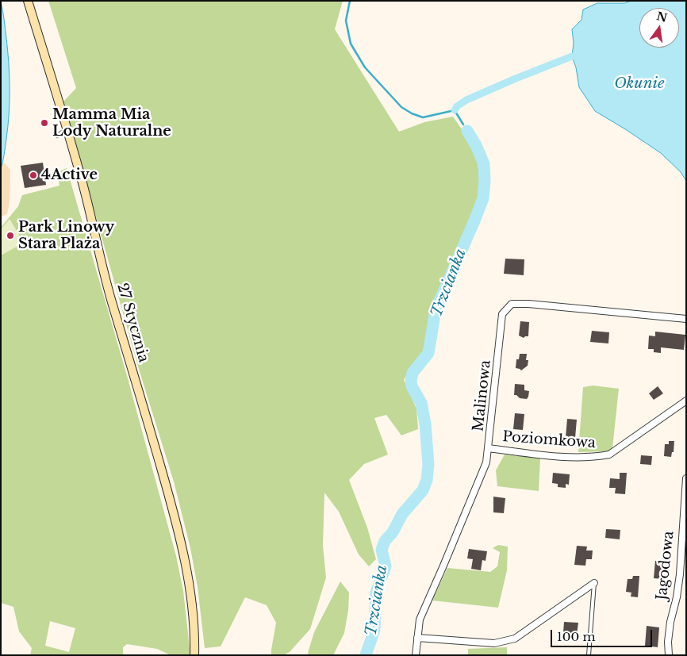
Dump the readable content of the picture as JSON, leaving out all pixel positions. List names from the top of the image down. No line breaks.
{"streets":{"main road":["27 Stycznia"],"street":["Malinowa","Poziomkowa","Jagodowa"]},"crossings":[["Malinowa","Poziomkowa"]],"water":["Okunie","Trzcianka"],"places":["Mamma Mia Lody Naturalne","4Active","Park Linowy Stara Plaża"],"scale_bar":"100 m","north":"top"}
